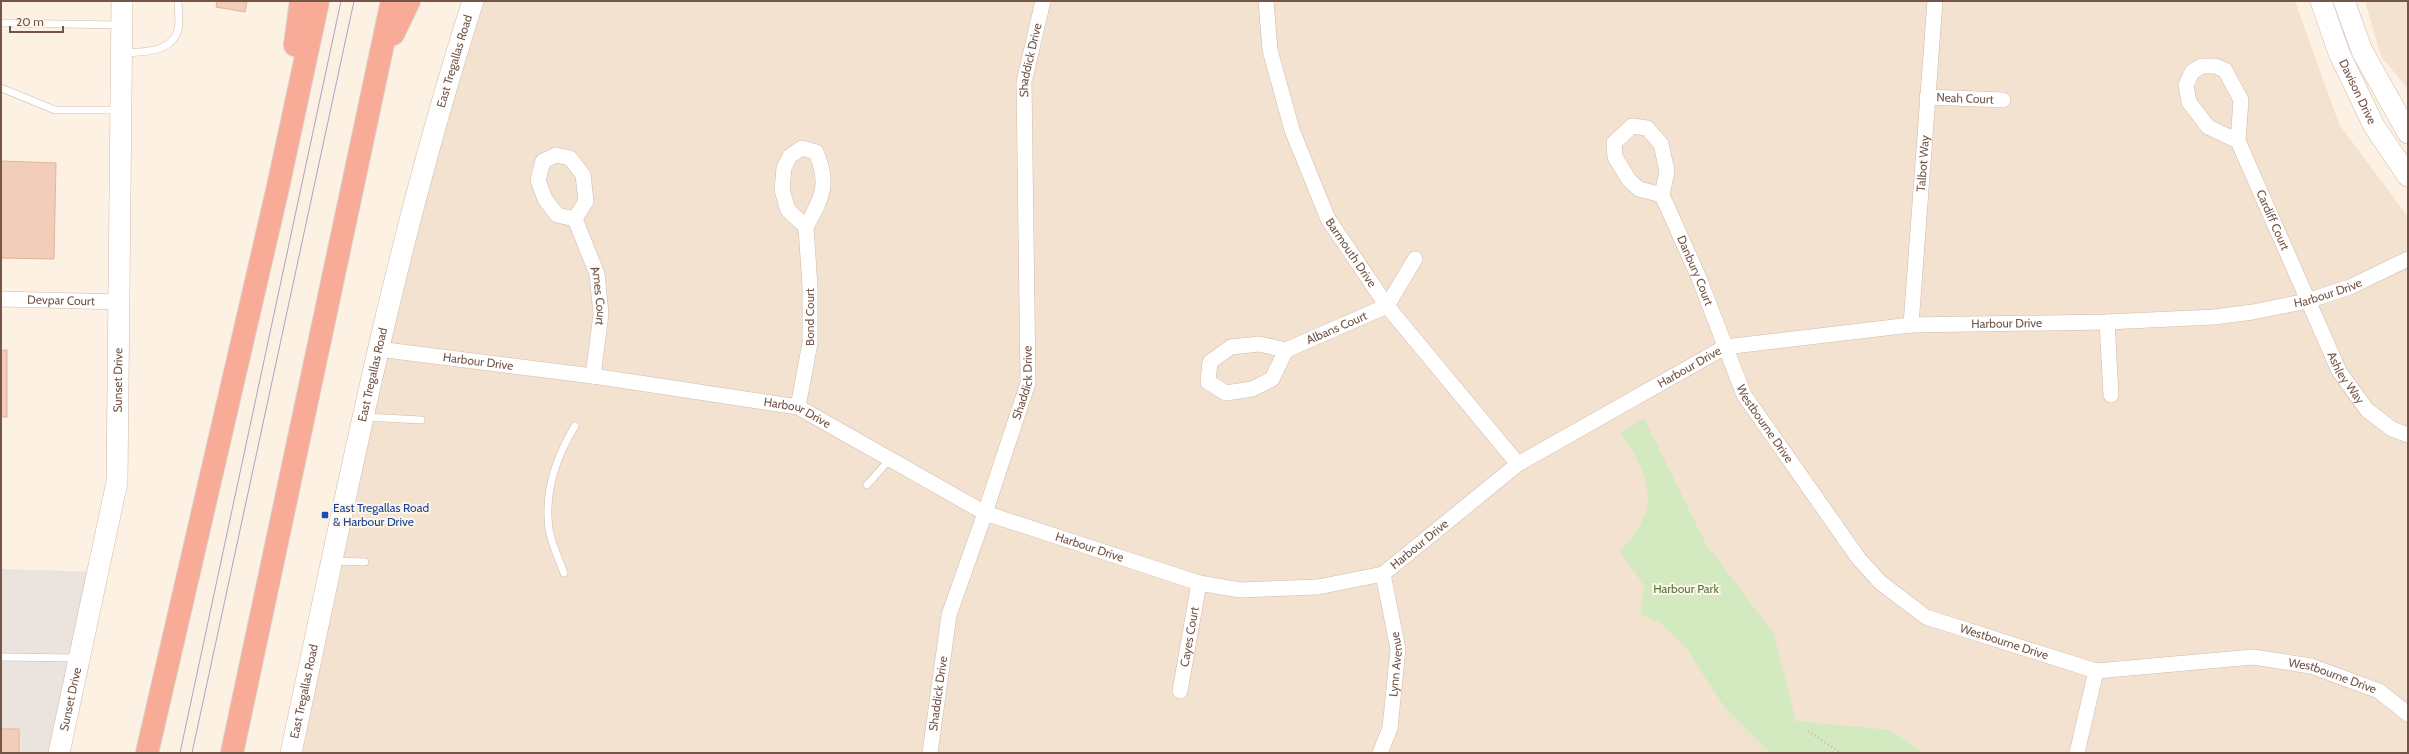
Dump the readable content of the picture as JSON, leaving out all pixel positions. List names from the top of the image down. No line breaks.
{"streets":{"street":["Shaddick Drive","East Tregallas Road","Davison Drive","Neah Court","Talbot Way","Cardiff Court","Barmouth Drive","Danbury Court","Harbour Drive","Ames Court","Devpar Court","Bond Court","Albans Court","Ashley Way","Sunset Drive","Westbourne Drive","Cayes Court","Lynn Avenue"]},"crossings":[["Shaddick Drive","Harbour Drive"],["East Tregallas Road","Harbour Drive"],["Neah Court","Talbot Way"],["Talbot Way","Harbour Drive"],["Cardiff Court","Harbour Drive"],["Cardiff Court","Ashley Way"],["Barmouth Drive","Harbour Drive"],["Barmouth Drive","Albans Court"],["Danbury Court","Harbour Drive"],["Danbury Court","Westbourne Drive"],["Harbour Drive","Ames Court"],["Harbour Drive","Bond Court"],["Harbour Drive","Ashley Way"],["Harbour Drive","Westbourne Drive"],["Harbour Drive","Cayes Court"],["Harbour Drive","Lynn Avenue"],["Devpar Court","Sunset Drive"]],"parks":["Harbour Park"],"places":{"transit":["East Tregallas Road & Harbour Drive"]},"scale_bar":"20 m"}
